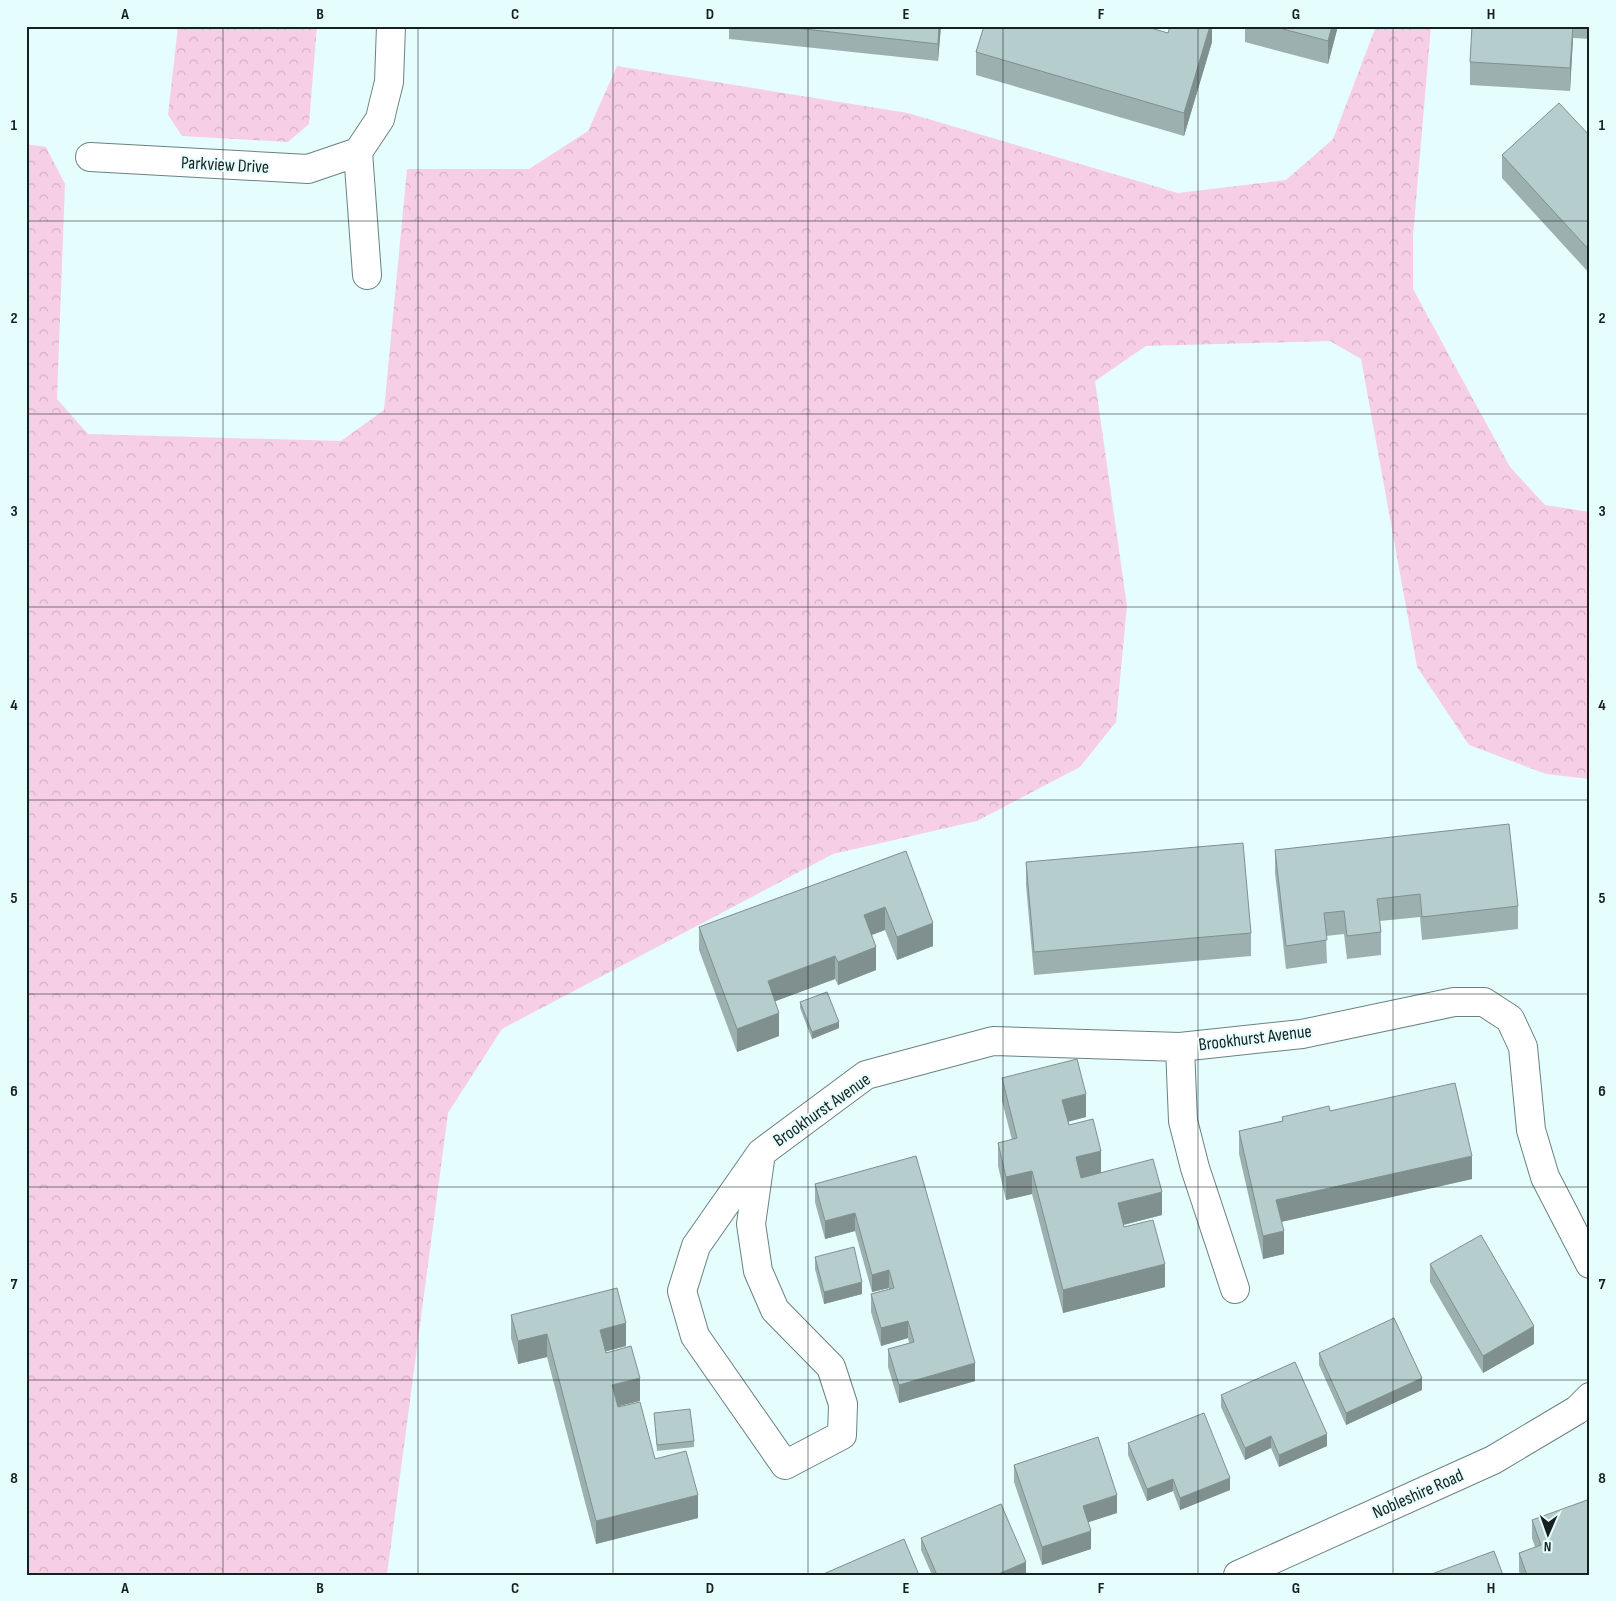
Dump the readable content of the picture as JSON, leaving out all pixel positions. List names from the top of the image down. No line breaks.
{"streets":{"street":["Parkview Drive","Brookhurst Avenue","Nobleshire Road"]},"north":"bottom","grid":{"columns":["A","B","C","D","E","F","G","H"],"rows":["1","2","3","4","5","6","7","8"]}}
